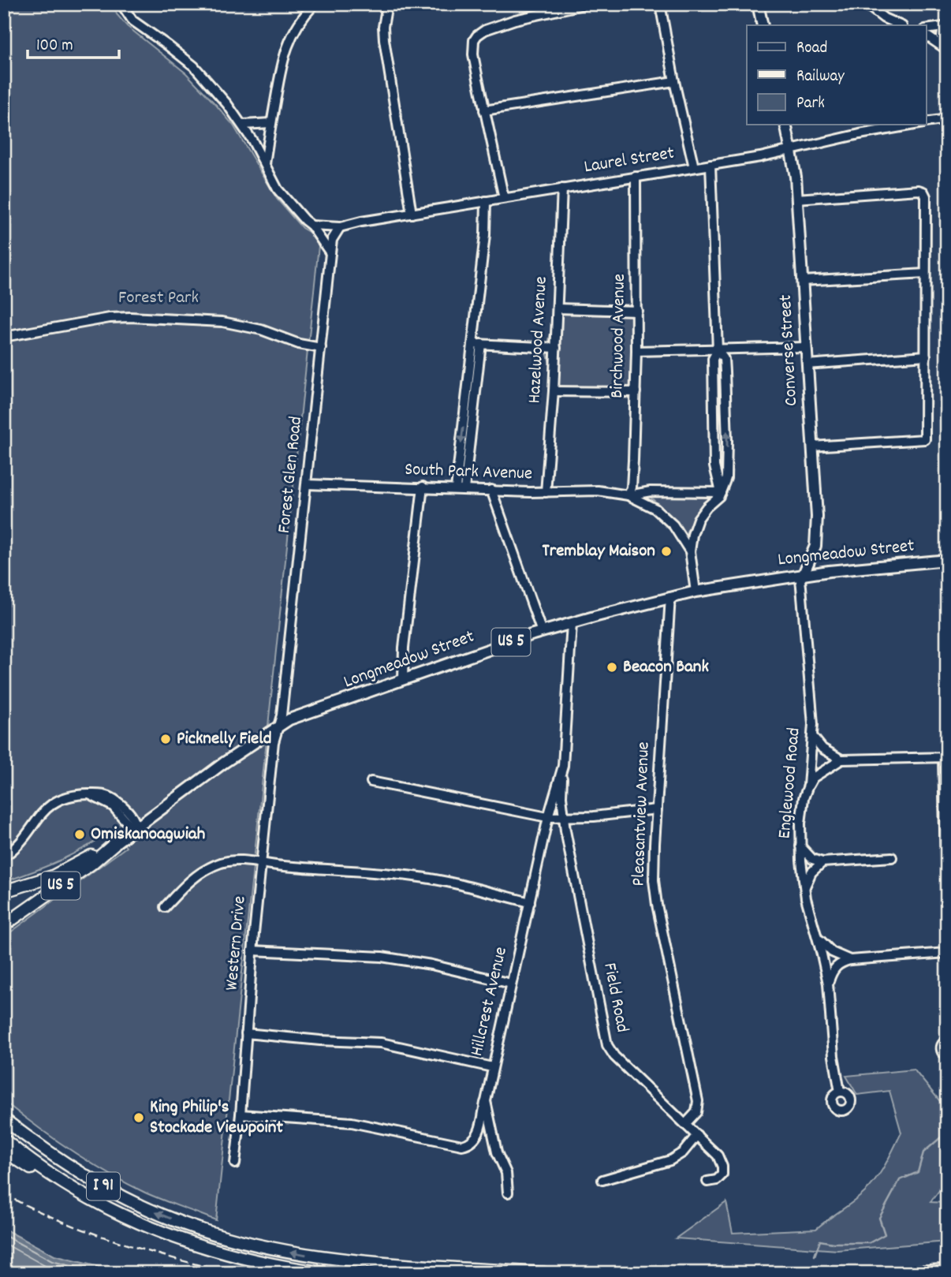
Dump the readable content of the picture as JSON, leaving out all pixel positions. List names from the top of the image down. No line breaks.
{"streets":{"highway":["US 5","I 91"],"main road":["Converse Street","Longmeadow Street"],"street":["Laurel Street","Birchwood Avenue","Hazelwood Avenue","South Park Avenue","Forest Glen Road","Englewood Road","Pleasantview Avenue","Western Drive","Field Road","Hillcrest Avenue"]},"crossings":[["Laurel Street","Birchwood Avenue"],["Laurel Street","Hazelwood Avenue"],["Laurel Street","Converse Street"],["Laurel Street","Forest Glen Road"],["Birchwood Avenue","South Park Avenue"],["Hazelwood Avenue","South Park Avenue"],["Converse Street","Longmeadow Street"],["Converse Street","Englewood Road"],["South Park Avenue","Forest Glen Road"],["South Park Avenue","Longmeadow Street"],["Forest Glen Road","Longmeadow Street"],["Forest Glen Road","Western Drive"],["Longmeadow Street","US 5"],["Longmeadow Street","Englewood Road"],["Longmeadow Street","Pleasantview Avenue"],["Longmeadow Street","Western Drive"],["Longmeadow Street","Field Road"],["Pleasantview Avenue","Field Road"],["Field Road","Hillcrest Avenue"]],"parks":["Forest Park"],"places":["Tremblay Maison","Beacon Bank","Picknelly Field","Omiskanoagwiah","King Philip's Stockade Viewpoint"],"legend":["Road","Railway","Park"],"scale_bar":"100 m"}
